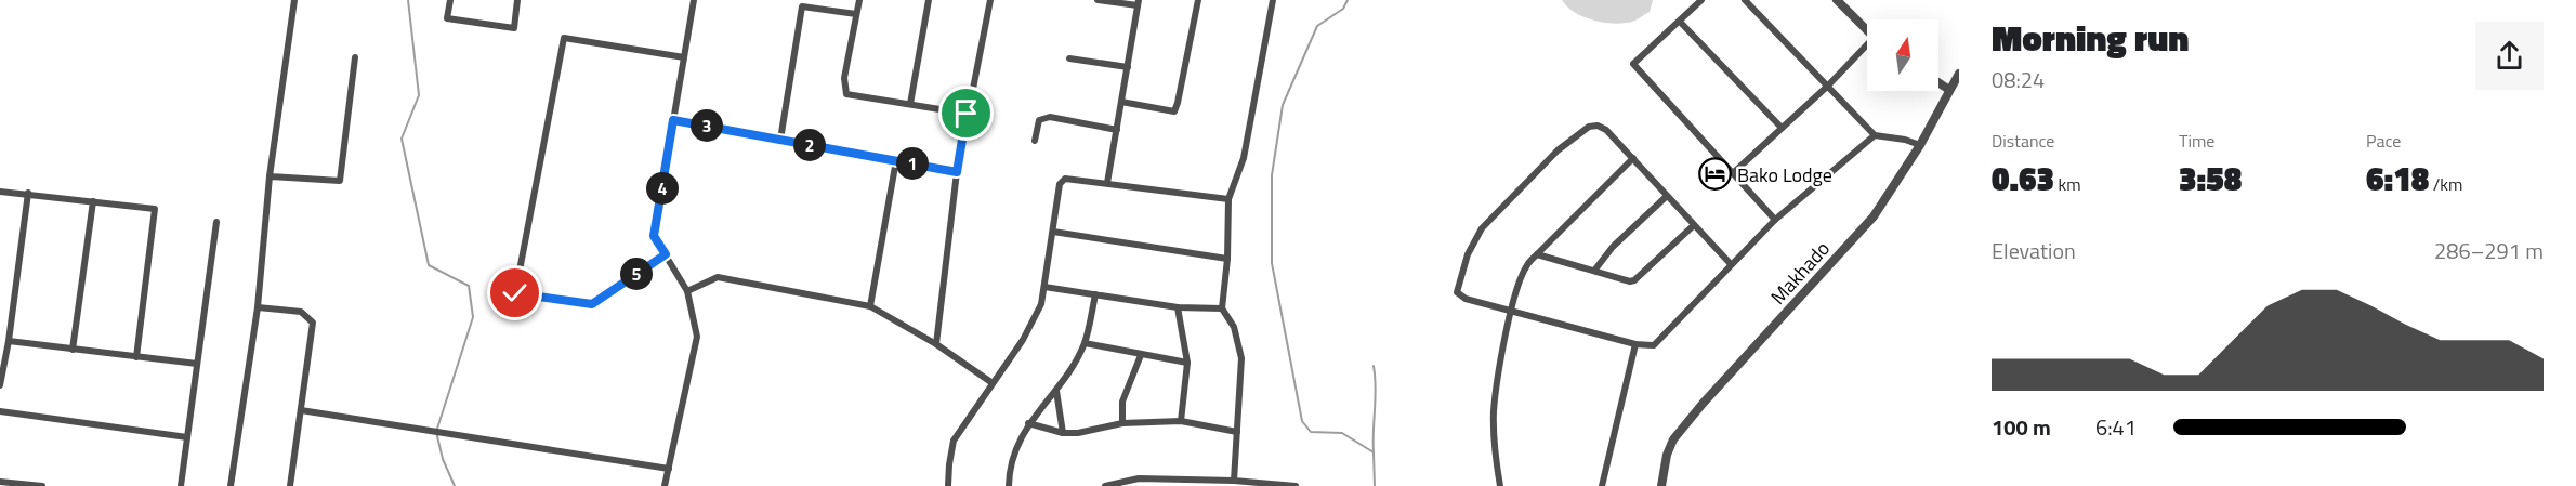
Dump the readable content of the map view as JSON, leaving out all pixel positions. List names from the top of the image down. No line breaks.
{"streets":{"street":["Makhado"]},"places":{"hotel":["Bako Lodge"]},"north":"top","page":{"heading":["Morning run","08:24"],"pins":["3","2","1","4","5"],"stats":[["Distance","0.63 km"],["Time","3:58"],["Pace","6:18 /km"]],"chart":["Elevation","286–291 m"],"list":[{"name":"100 m","note":"6:41"}]}}
